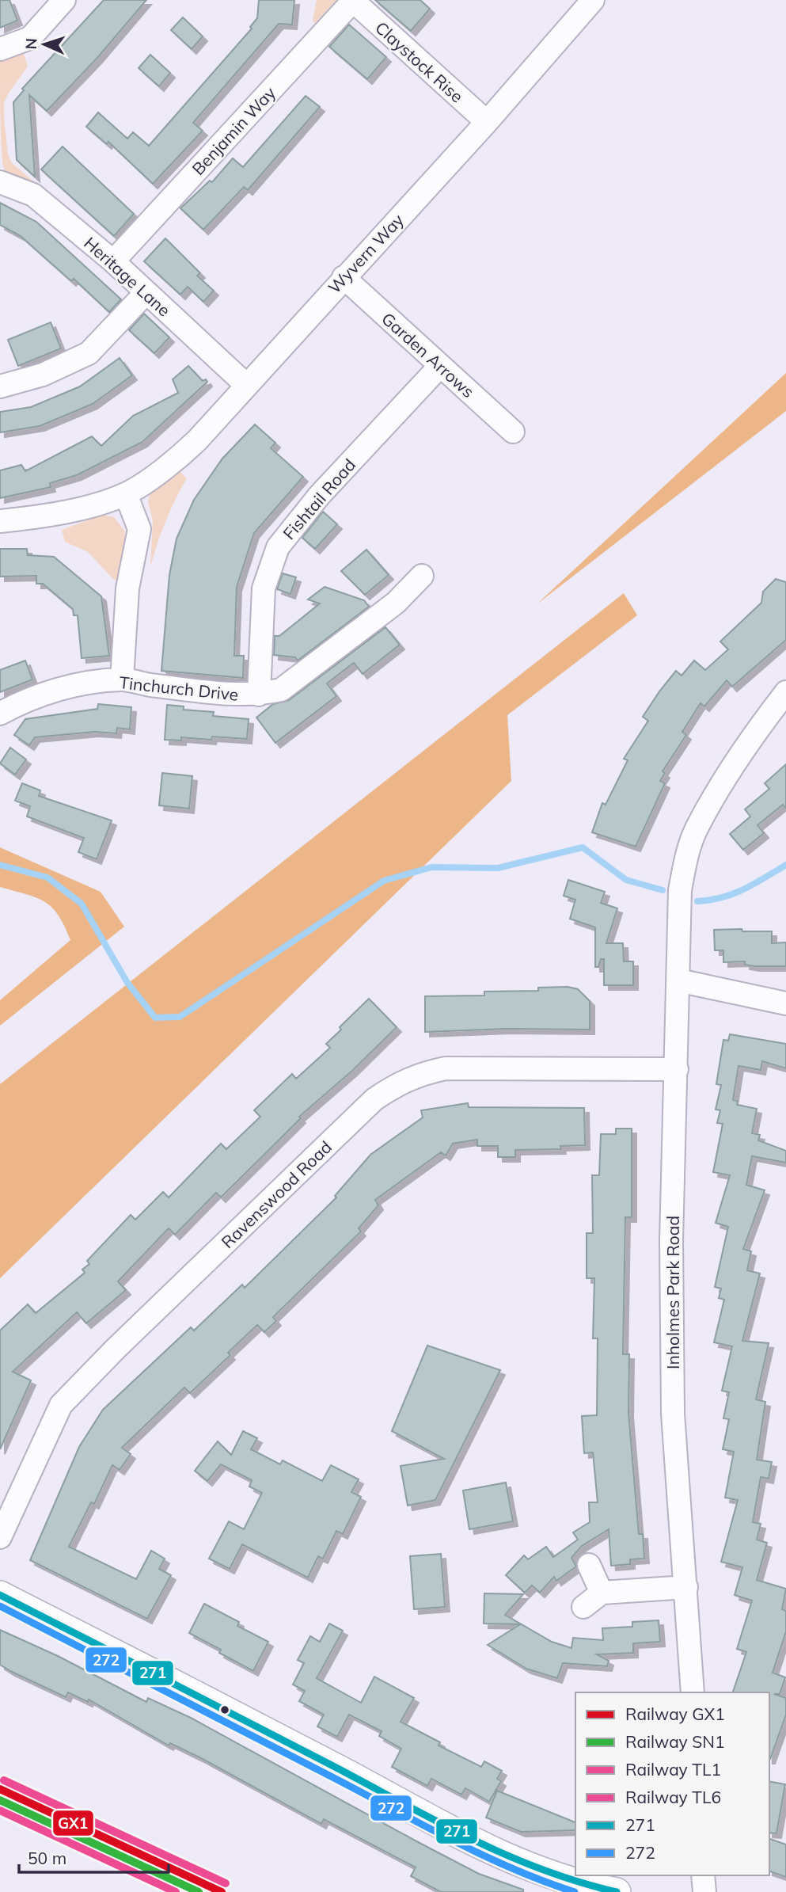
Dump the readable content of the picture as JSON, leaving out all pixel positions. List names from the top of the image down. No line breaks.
{"streets":{"street":["Claystock Rise","Benjamin Way","Wyvern Way","Heritage Lane","Garden Arrows","Fishtail Road","Tinchurch Drive","Ravenswood Road","Inholmes Park Road"]},"crossings":[["Claystock Rise","Benjamin Way"],["Claystock Rise","Wyvern Way"],["Benjamin Way","Heritage Lane"],["Wyvern Way","Heritage Lane"],["Wyvern Way","Garden Arrows"],["Garden Arrows","Fishtail Road"],["Fishtail Road","Tinchurch Drive"],["Ravenswood Road","Inholmes Park Road"]],"lines":["transit line 271","transit line 272","rail line TL1","rail line GX1","rail line SN1","rail line TL6"],"legend":["Railway GX1","Railway SN1","Railway TL1","Railway TL6","271","272"],"scale_bar":"50 m","north":"left"}
